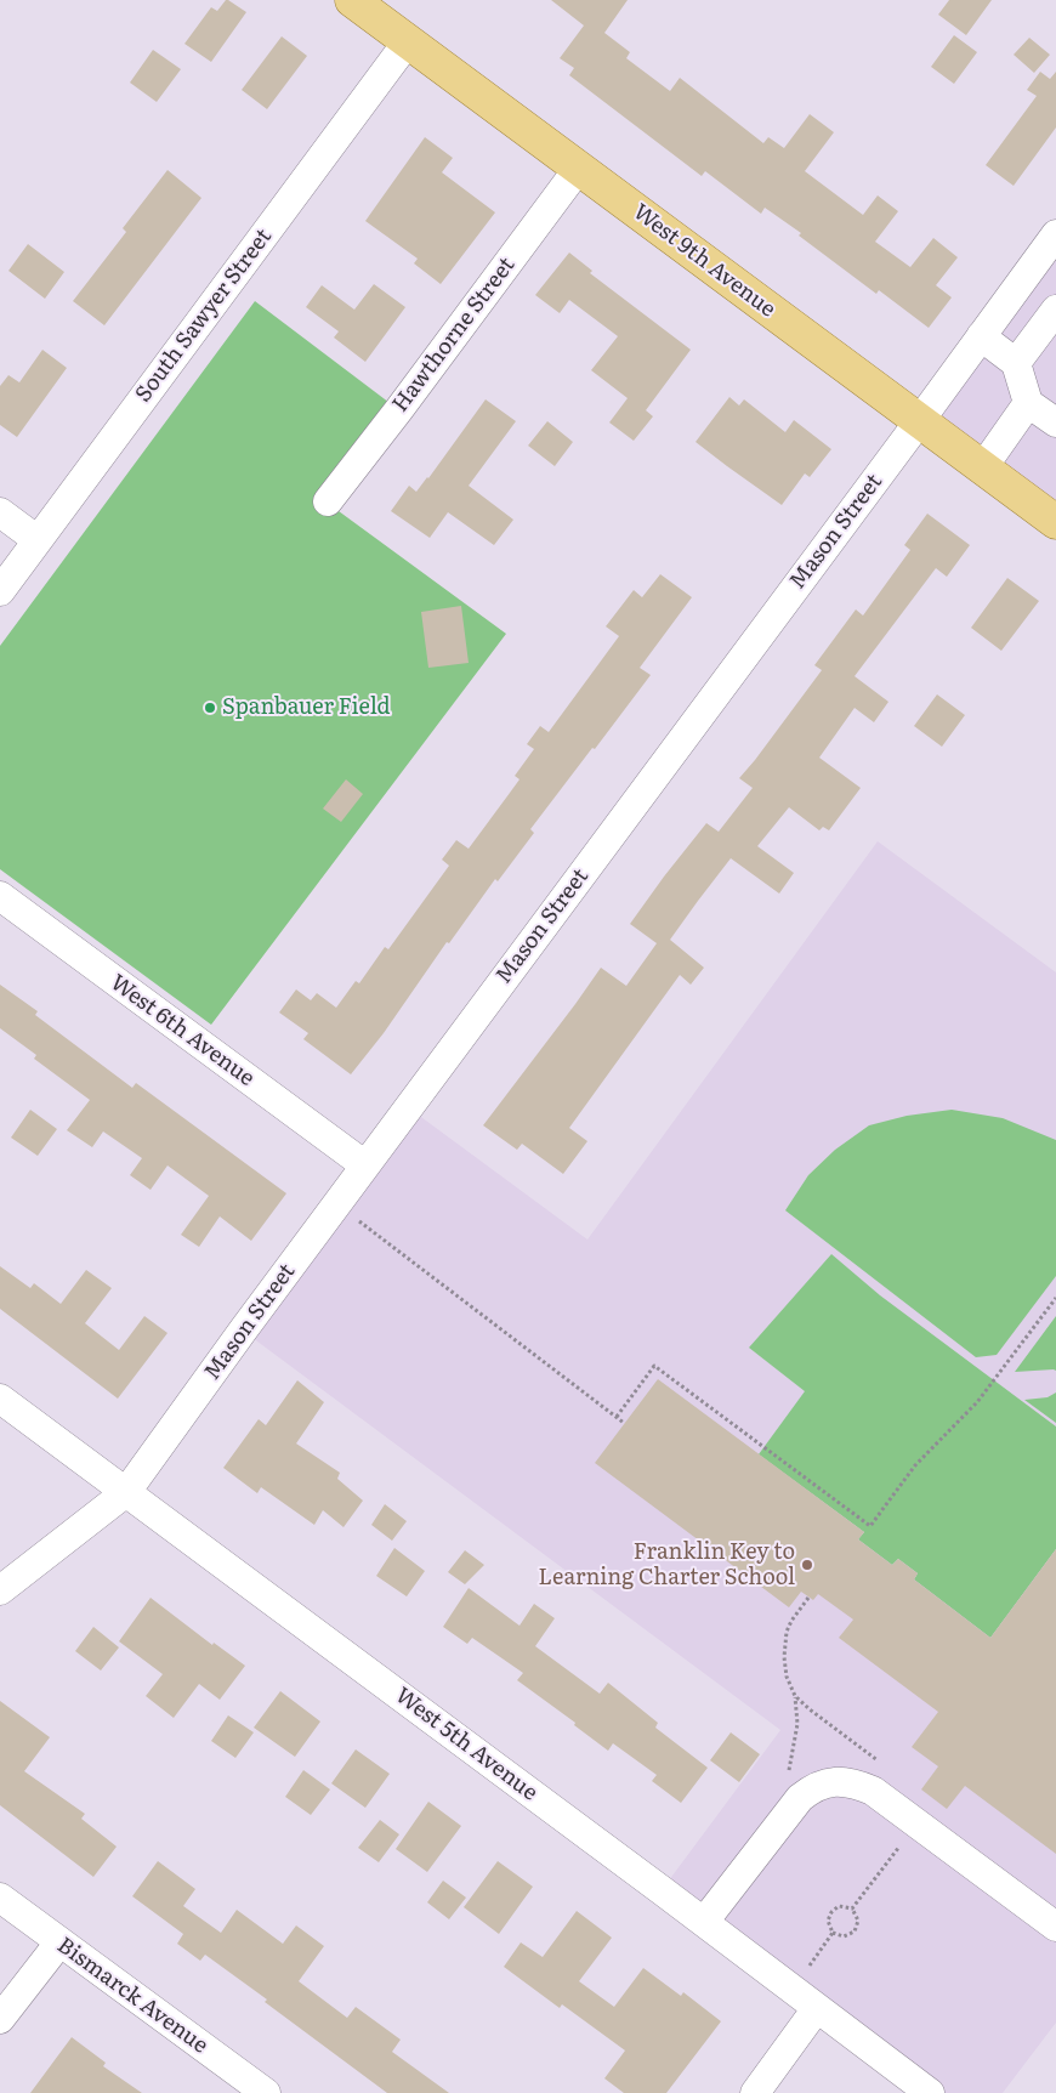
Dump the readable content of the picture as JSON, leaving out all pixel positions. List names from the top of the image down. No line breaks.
{"streets":{"main road":["West 9th Avenue"],"street":["South Sawyer Street","Hawthorne Street","Mason Street","West 6th Avenue","West 5th Avenue","Bismarck Avenue"]},"crossings":[["West 9th Avenue","South Sawyer Street"],["West 9th Avenue","Hawthorne Street"],["West 9th Avenue","Mason Street"],["Mason Street","West 6th Avenue"],["Mason Street","West 5th Avenue"]],"places":["Spanbauer Field","Franklin Key to Learning Charter School"]}
